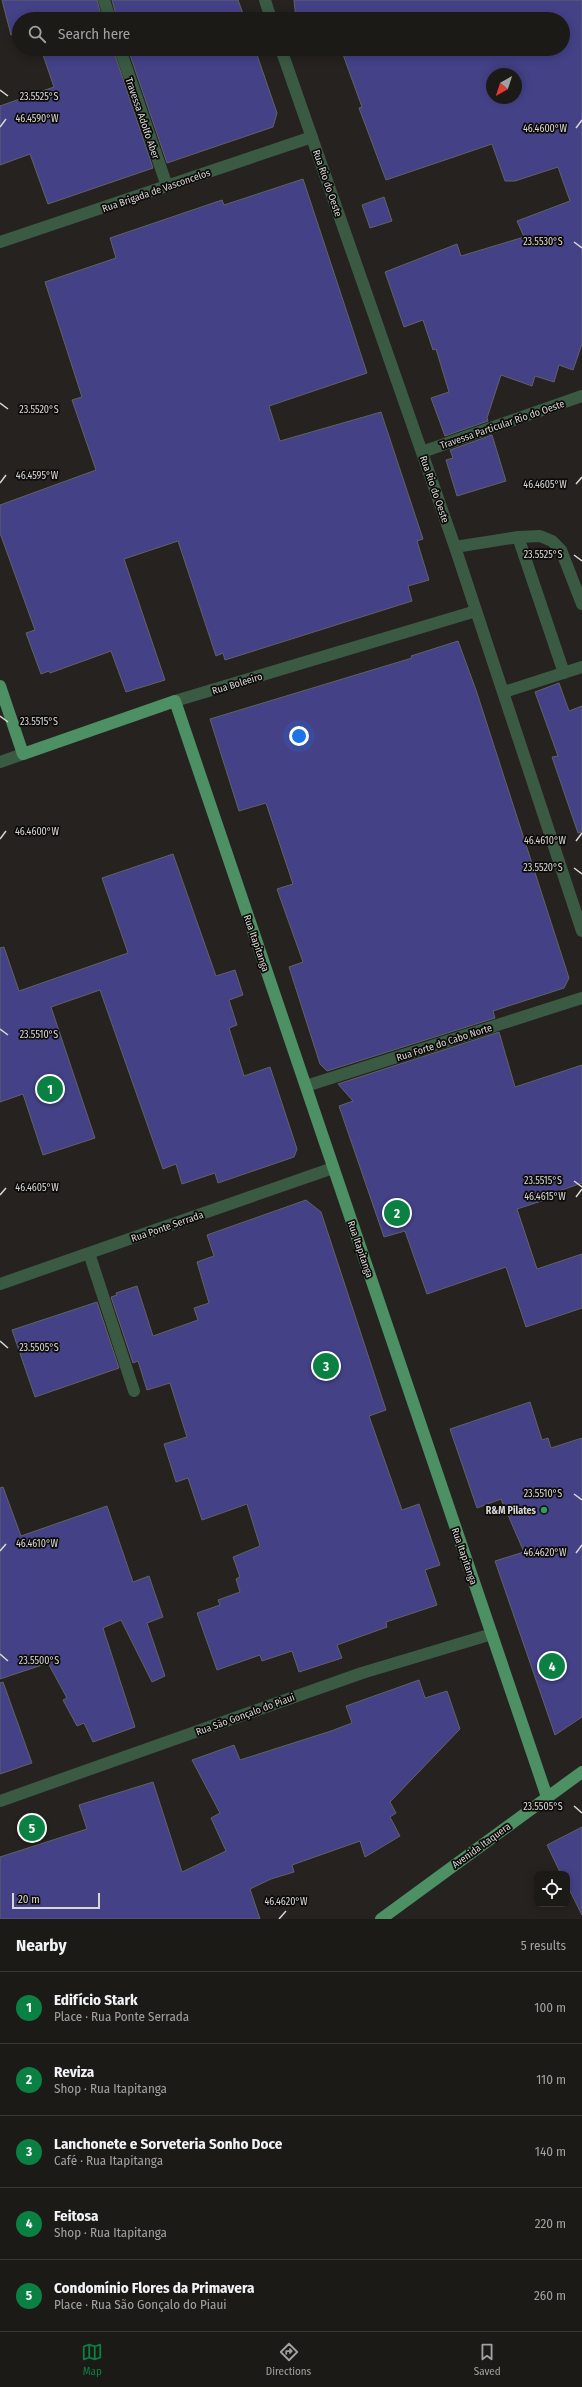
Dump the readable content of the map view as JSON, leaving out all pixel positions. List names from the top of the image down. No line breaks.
{"streets":{"main road":["Rua Boleeiro","Rua Itapitanga","Avenida Itaquera"],"street":["Travessa Adolfo Aber","Rua Rio do Oeste","Rua Brigada de Vasconcelos","Travessa Particular Rio do Oeste","Rua Forte do Cabo Norte","Rua Ponte Serrada","Rua São Gonçalo do Piaui"]},"crossings":[["Travessa Adolfo Aber","Rua Brigada de Vasconcelos"],["Rua Rio do Oeste","Rua Brigada de Vasconcelos"],["Rua Rio do Oeste","Travessa Particular Rio do Oeste"],["Rua Rio do Oeste","Rua Boleeiro"],["Rua Boleeiro","Rua Itapitanga"],["Rua Itapitanga","Rua Forte do Cabo Norte"],["Rua Itapitanga","Rua Ponte Serrada"],["Rua Itapitanga","Rua São Gonçalo do Piaui"],["Rua Itapitanga","Avenida Itaquera"]],"places":["R&M Pilates"],"scale_bar":"20 m","north":"bottom left","page":{"search":"Search here","pins":["1","2","3","4","5"],"scale":"20 m","heading":["Nearby","5 results"],"list":[{"mark":"1","name":"Edifício Stark","note":"Place · Rua Ponte Serrada","value":"100 m"},{"mark":"2","name":"Reviza","note":"Shop · Rua Itapitanga","value":"110 m"},{"mark":"3","name":"Lanchonete e Sorveteria Sonho Doce","note":"Café · Rua Itapitanga","value":"140 m"},{"mark":"4","name":"Feitosa","note":"Shop · Rua Itapitanga","value":"220 m"},{"mark":"5","name":"Condomínio Flores da Primavera","note":"Place · Rua São Gonçalo do Piaui","value":"260 m"}],"nav":["Map","Directions","Saved"]},"coordinates":["23.5525°S","46.4590°W","46.4600°W","23.5530°S","23.5520°S","46.4595°W","46.4605°W","23.5515°S","46.4610°W","23.5510°S","46.4615°W","23.5505°S","46.4620°W","23.5500°S"]}
